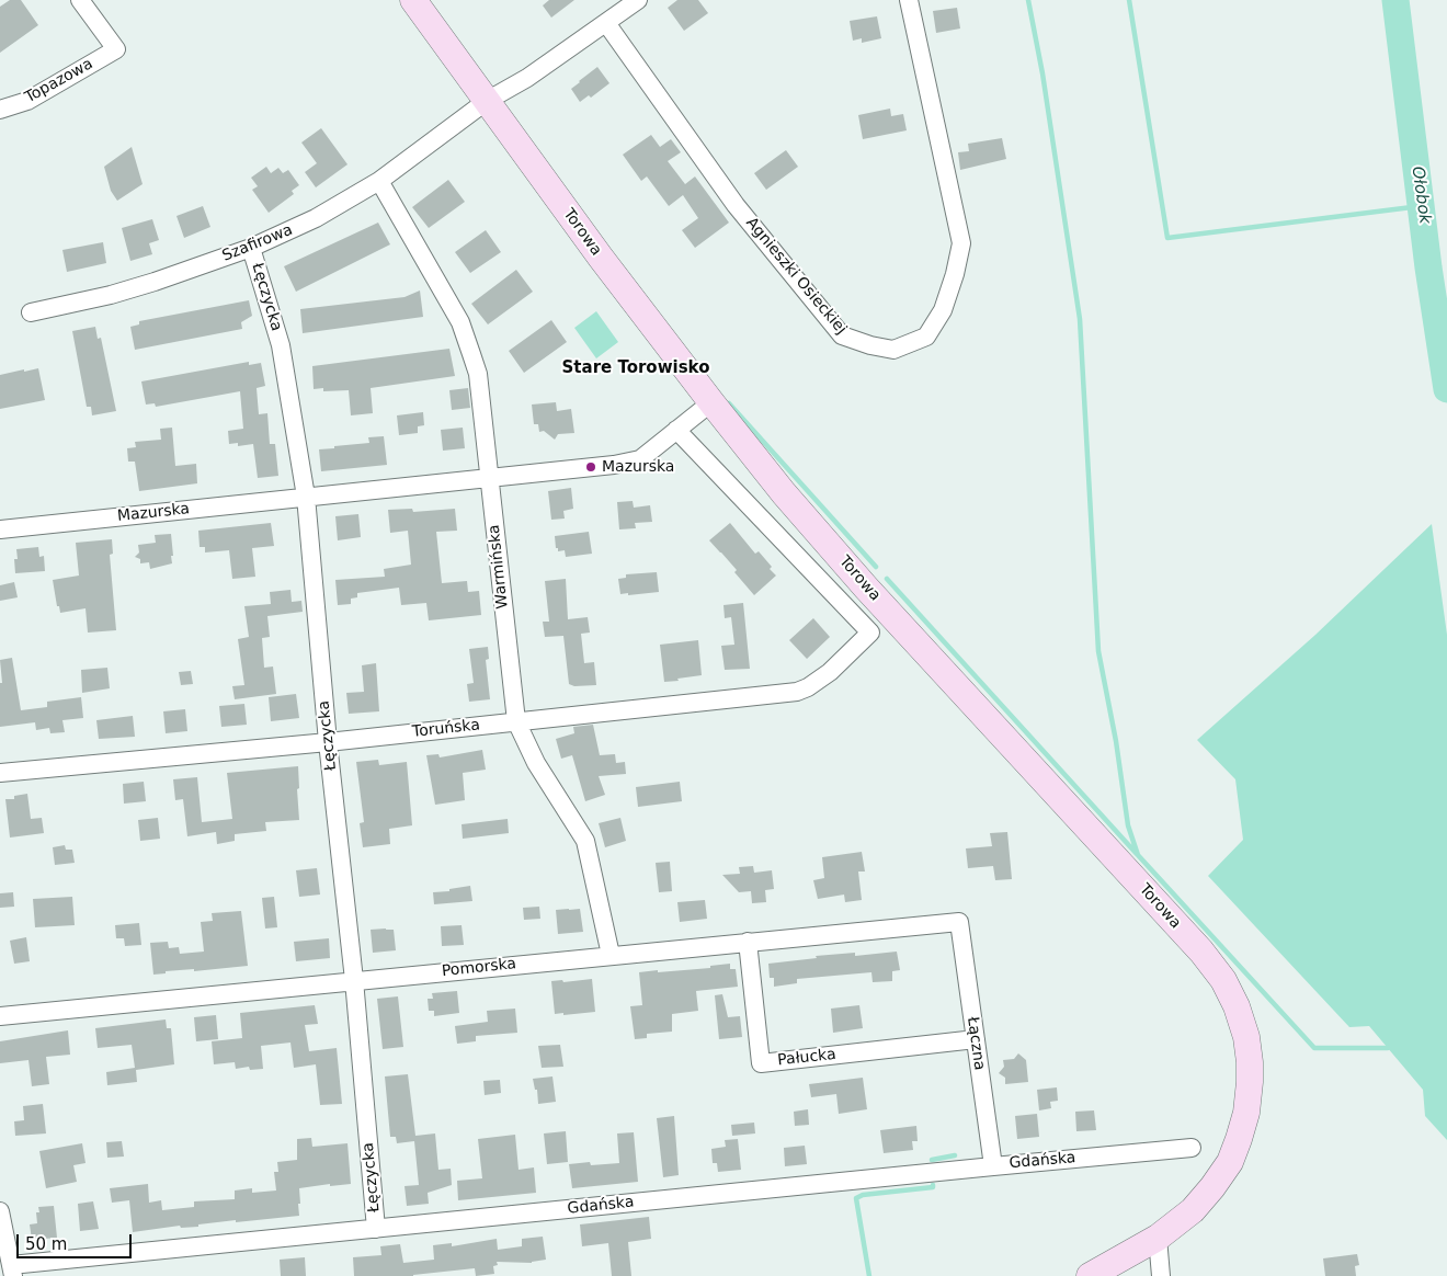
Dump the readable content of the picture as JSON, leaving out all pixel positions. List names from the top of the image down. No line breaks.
{"streets":{"street":["Topazowa","Torowa","Szafirowa","Agnieszki Osieckiej","Łęczycka","Mazurska","Warmińska","Toruńska","Pomorska","Łączna","Pałucka","Gdańska"]},"crossings":[["Torowa","Szafirowa"],["Torowa","Mazurska"],["Szafirowa","Agnieszki Osieckiej"],["Szafirowa","Łęczycka"],["Szafirowa","Warmińska"],["Łęczycka","Mazurska"],["Łęczycka","Toruńska"],["Łęczycka","Pomorska"],["Łęczycka","Gdańska"],["Mazurska","Warmińska"],["Mazurska","Toruńska"],["Warmińska","Toruńska"],["Warmińska","Pomorska"],["Pomorska","Łączna"],["Pomorska","Pałucka"],["Łączna","Pałucka"],["Łączna","Gdańska"]],"districts":["Stare Torowisko"],"water":["Ołobok"],"places":["Mazurska"],"scale_bar":"50 m"}
